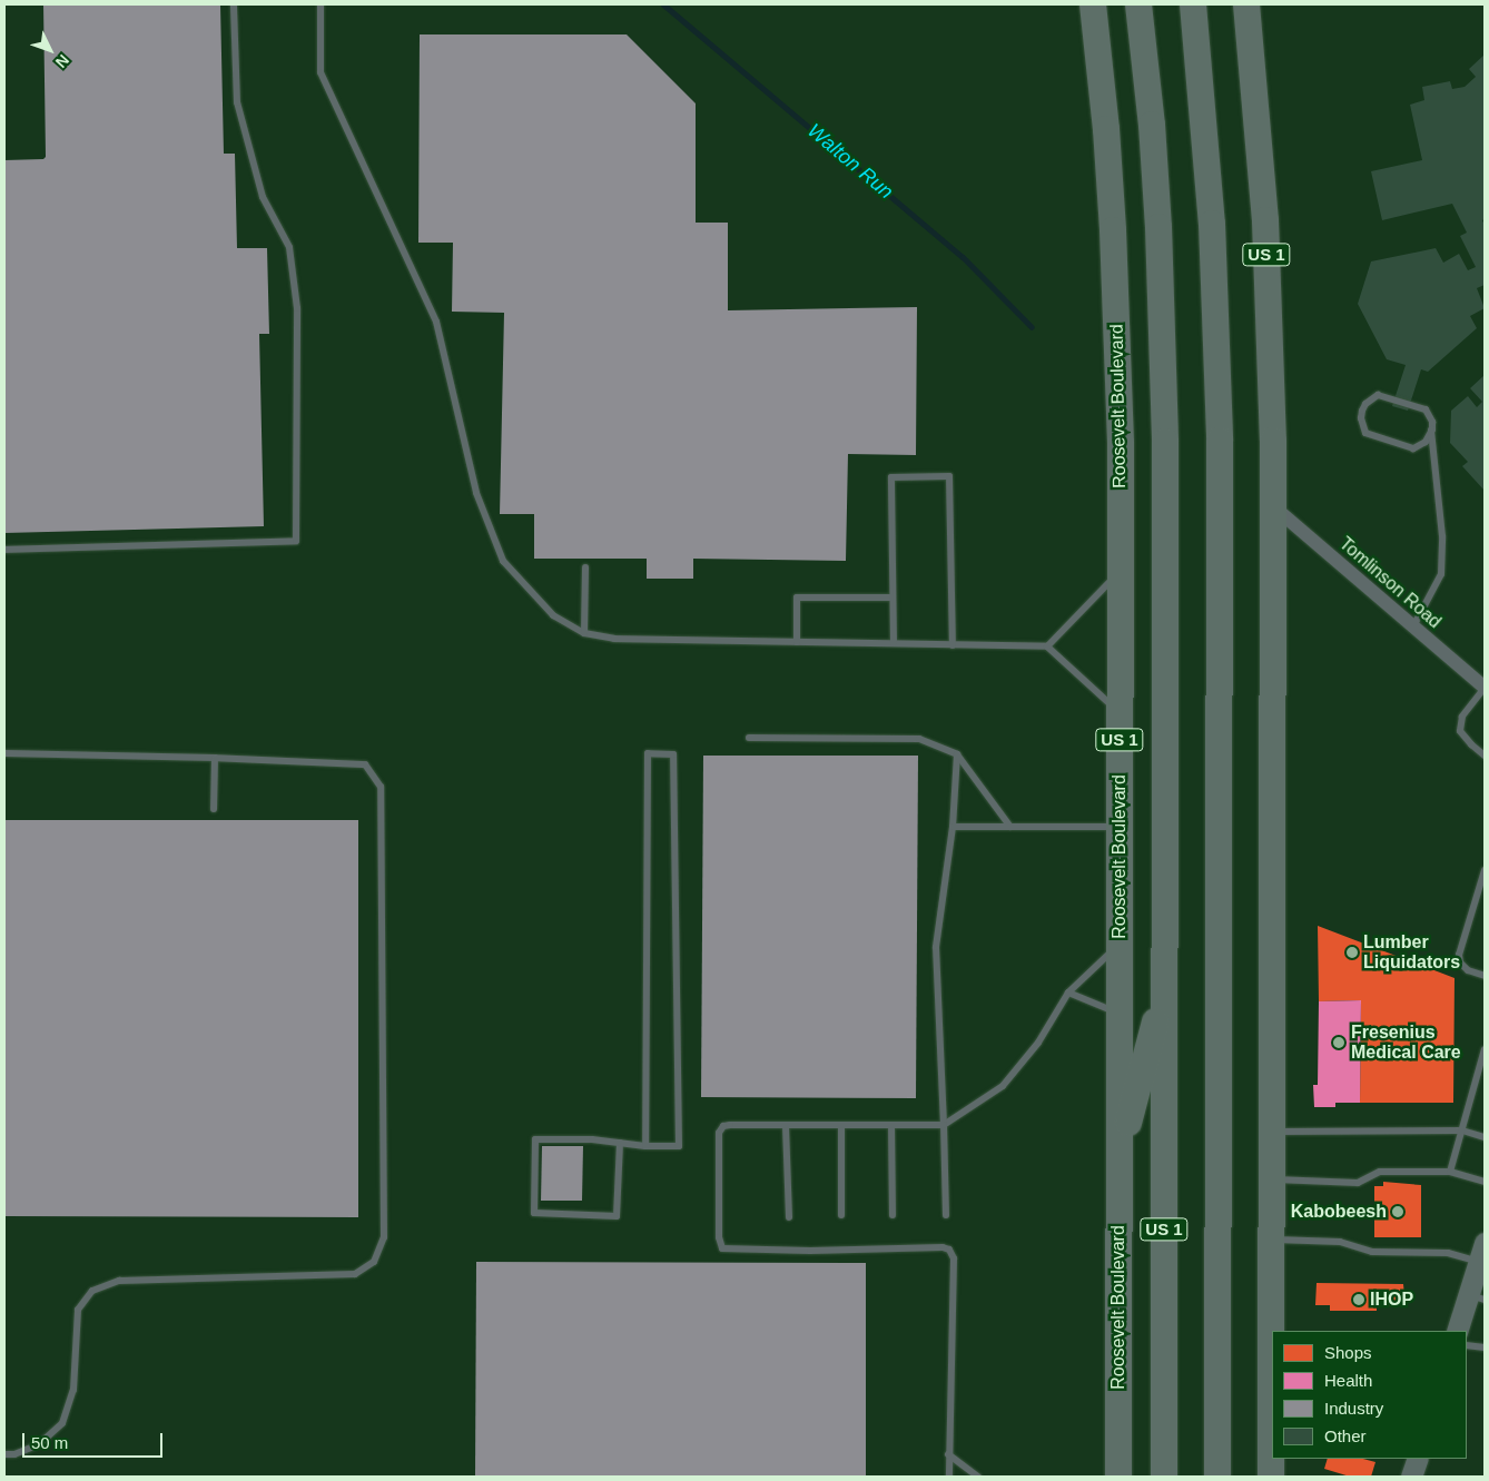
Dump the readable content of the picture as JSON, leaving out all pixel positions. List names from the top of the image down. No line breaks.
{"streets":{"highway":["US 1","Roosevelt Boulevard"],"street":["Tomlinson Road"]},"crossings":[["US 1","Tomlinson Road"]],"water":["Walton Run"],"places":["Lumber Liquidators","Fresenius Medical Care","Kabobeesh","IHOP"],"legend":["Shops","Health","Industry","Other"],"scale_bar":"50 m","north":"bottom right"}
